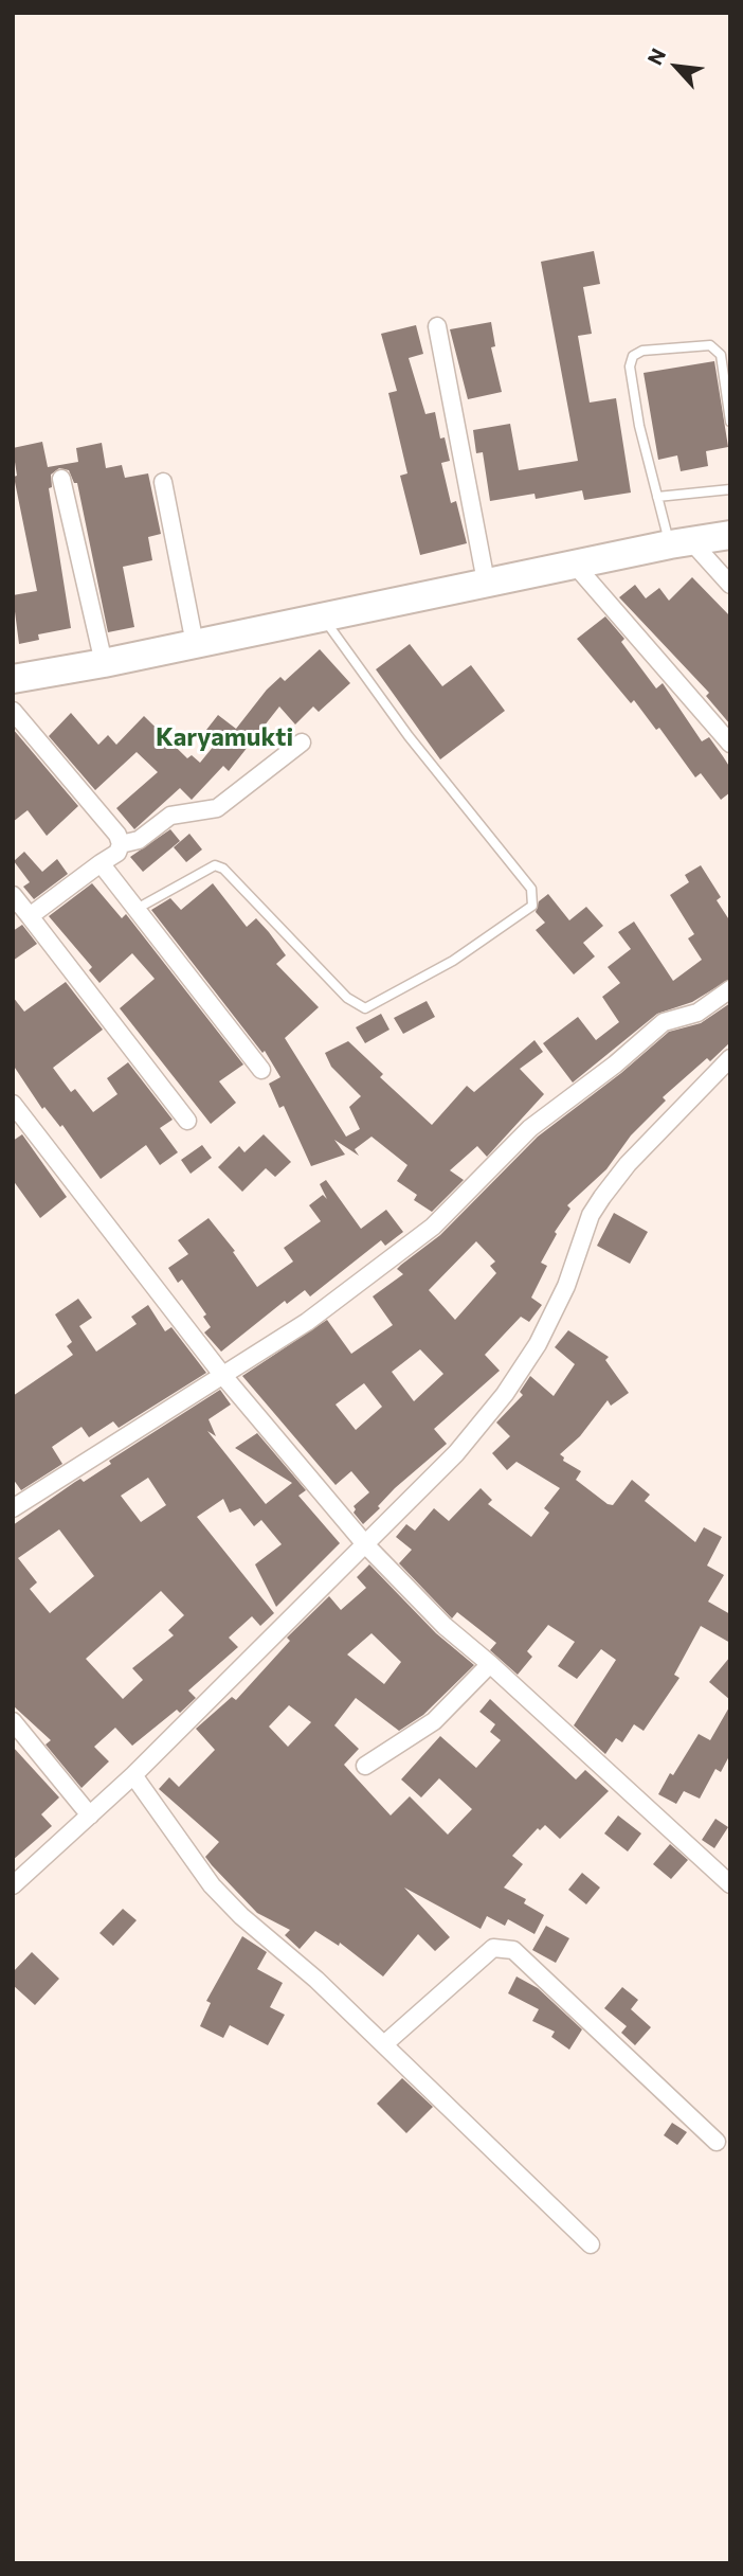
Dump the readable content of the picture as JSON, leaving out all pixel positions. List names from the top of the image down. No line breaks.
{"districts":["Karyamukti"],"north":"top left"}
